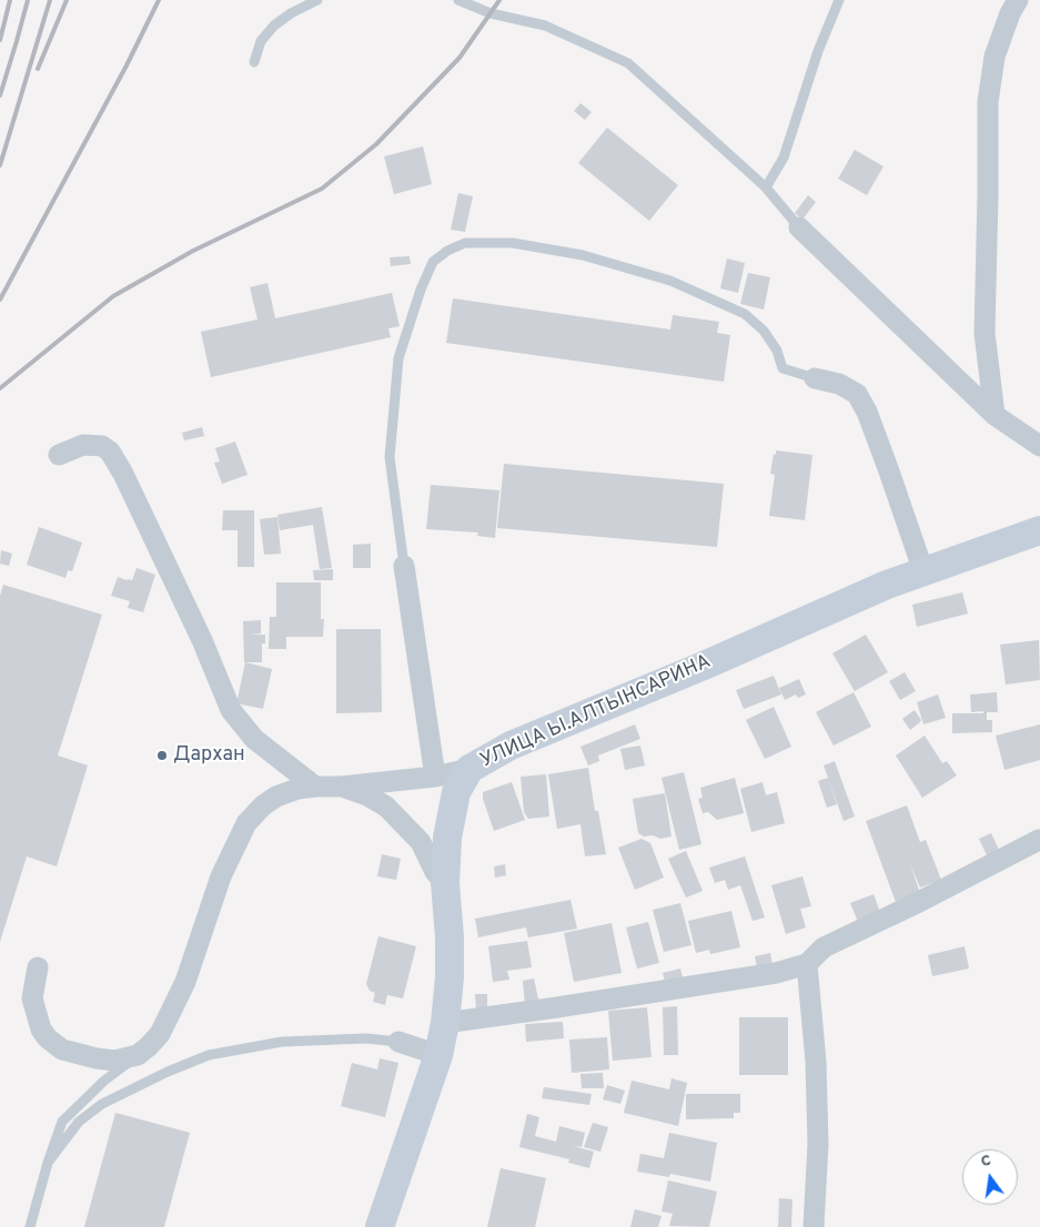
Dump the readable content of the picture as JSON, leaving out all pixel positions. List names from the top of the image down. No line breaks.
{"streets":{"street":["УЛИЦА Ы.АЛТЫНСАРИНА"]},"places":["Дархан"],"north":"top"}
